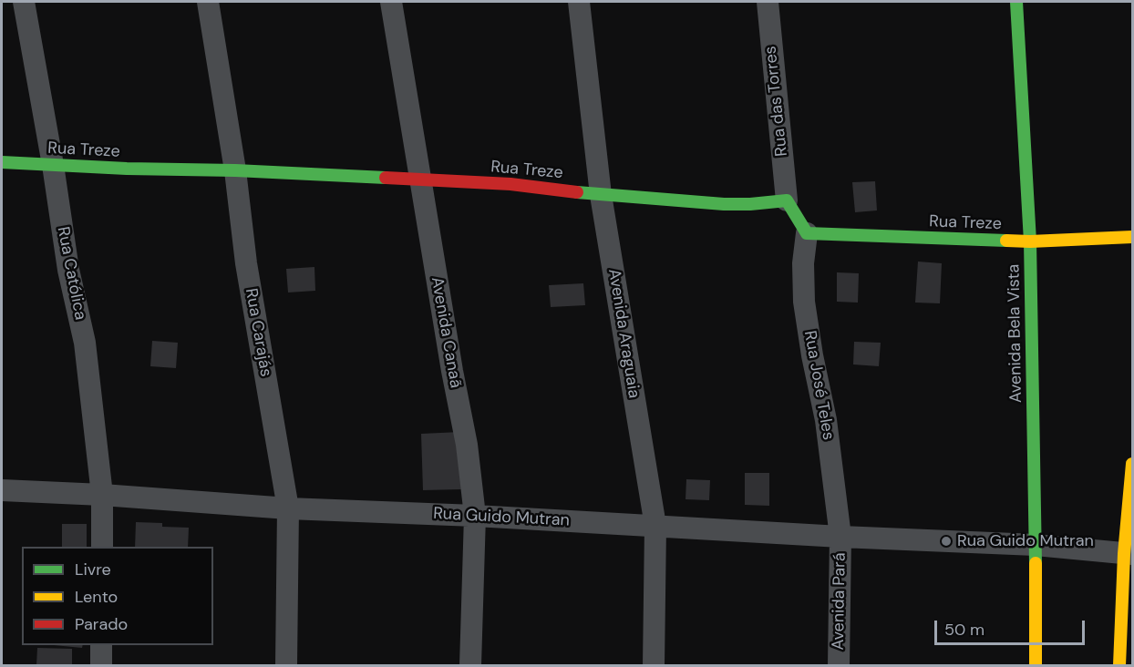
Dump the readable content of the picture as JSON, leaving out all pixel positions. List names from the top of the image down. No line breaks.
{"streets":{"street":["Rua das Torres","Rua Treze","Rua Católica","Rua Carajás","Avenida Canaã","Avenida Araguaia","Avenida Bela Vista","Rua José Teles","Rua Guido Mutran","Avenida Pará"]},"crossings":[["Rua das Torres","Rua Treze"],["Rua Treze","Rua Católica"],["Rua Treze","Rua Carajás"],["Rua Treze","Avenida Canaã"],["Rua Treze","Avenida Araguaia"],["Rua Treze","Avenida Bela Vista"],["Rua Treze","Rua José Teles"],["Rua Católica","Rua Guido Mutran"],["Rua Carajás","Rua Guido Mutran"],["Avenida Canaã","Rua Guido Mutran"],["Avenida Araguaia","Rua Guido Mutran"],["Avenida Bela Vista","Rua Guido Mutran"],["Rua José Teles","Rua Guido Mutran"],["Rua José Teles","Avenida Pará"],["Rua Guido Mutran","Avenida Pará"]],"places":["Rua Guido Mutran"],"legend":["Livre","Lento","Parado"],"scale_bar":"50 m"}
